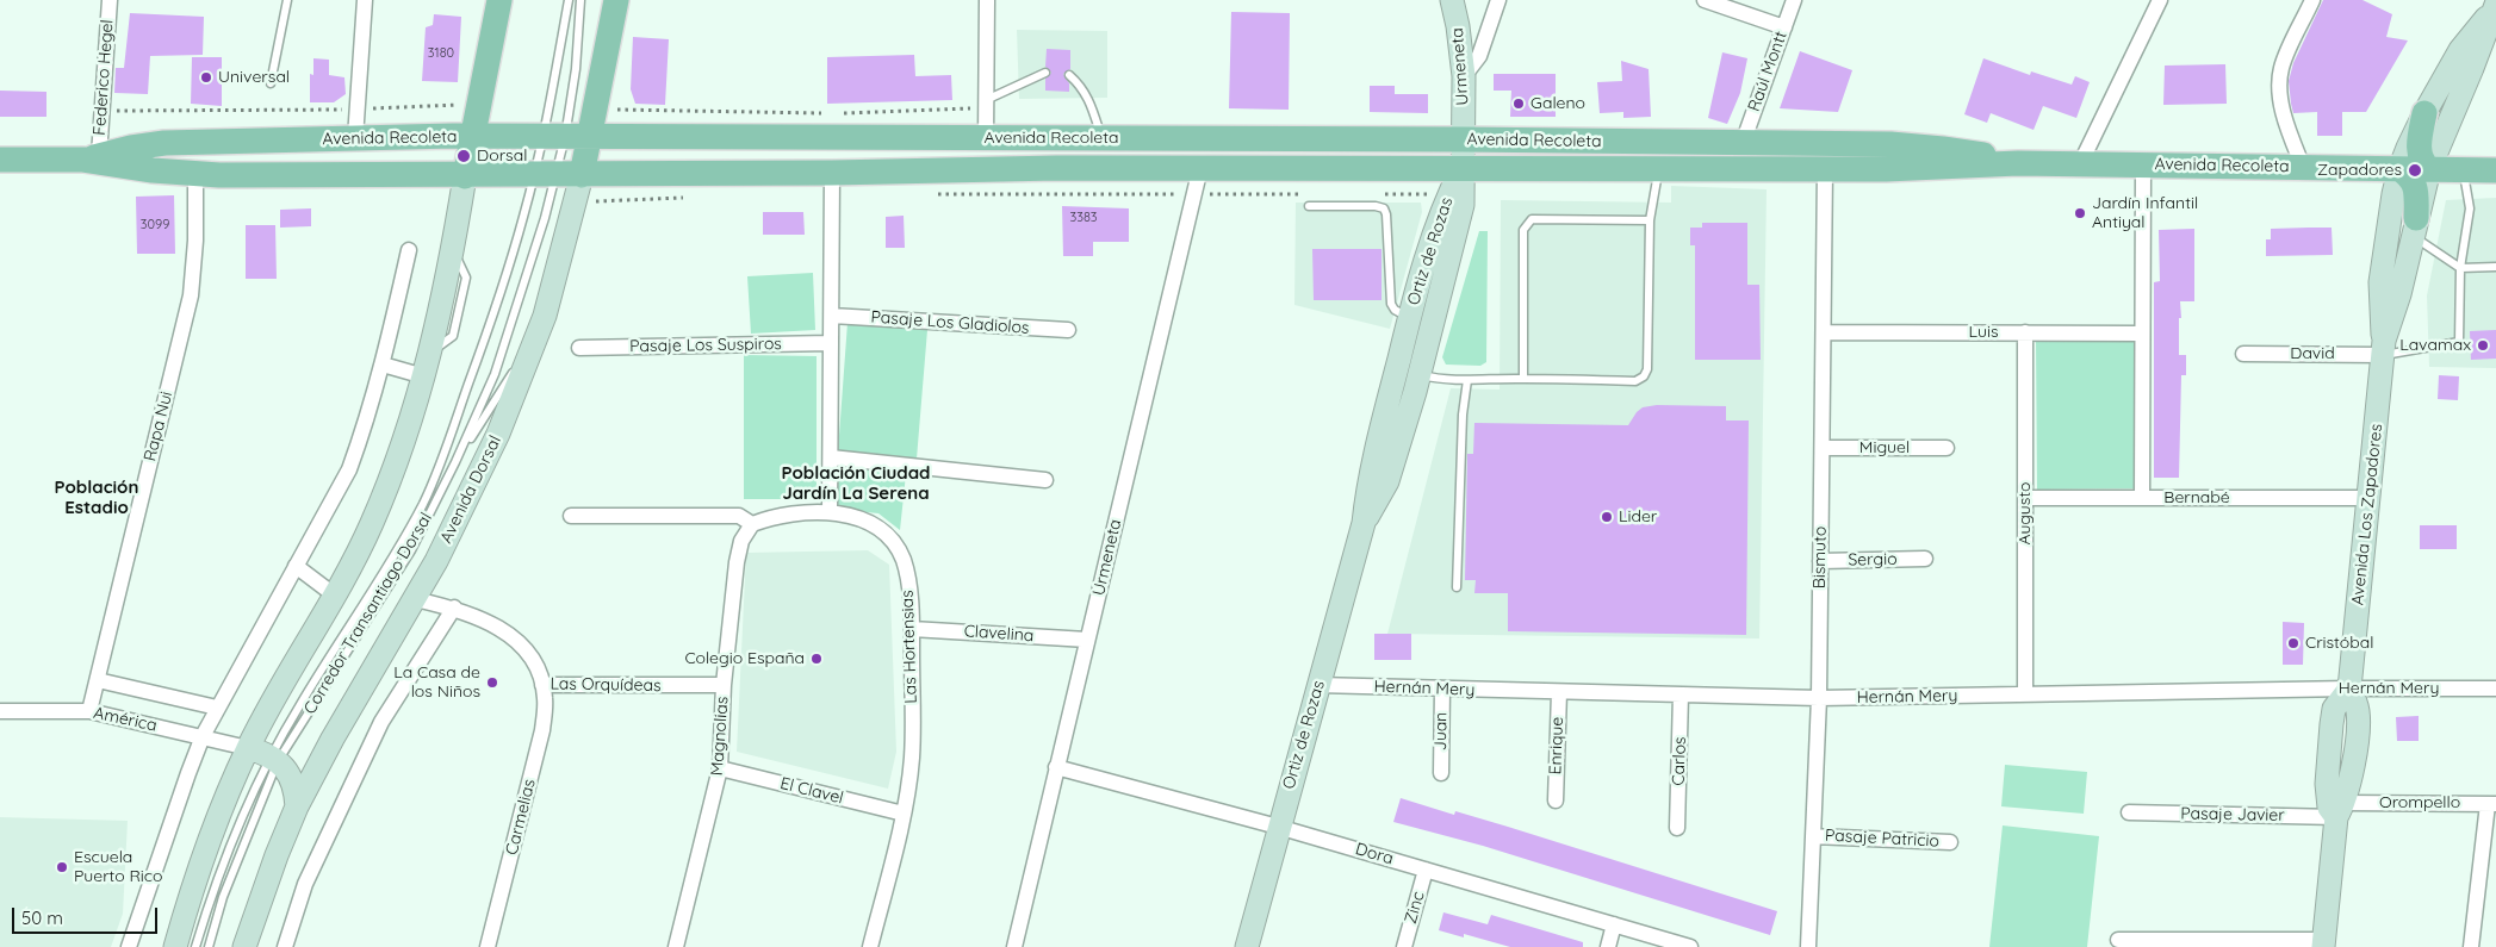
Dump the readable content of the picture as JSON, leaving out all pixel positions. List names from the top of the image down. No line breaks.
{"streets":{"main road":["Urmeneta","Avenida Recoleta","Ortiz de Rozas","Avenida Dorsal","Avenida Los Zapadores"],"street":["Raúl Montt","Federico Hegel","Pasaje Los Gladiolos","Luis","Pasaje Los Suspiros","David","Rapa Nui","Miguel","Bernabé","Augusto","Bismuto","Sergio","Clavelina","Las Hortensias","Las Orquídeas","Hernán Mery","América","Juan","Magnolias","Enrique","Carlos","El Clavel","Orompello","Pasaje Javier","Carmelias","Pasaje Patricio","Dora","Zinc"],"lane":["Corredor Transantiago Dorsal"]},"crossings":[["Urmeneta","Avenida Recoleta"],["Urmeneta","Ortiz de Rozas"],["Urmeneta","Clavelina"],["Urmeneta","Dora"],["Raúl Montt","Avenida Recoleta"],["Federico Hegel","Avenida Recoleta"],["Avenida Recoleta","Ortiz de Rozas"],["Avenida Recoleta","Rapa Nui"],["Avenida Recoleta","Avenida Dorsal"],["Avenida Recoleta","Avenida Los Zapadores"],["Avenida Recoleta","Bismuto"],["Avenida Recoleta","Corredor Transantiago Dorsal"],["Ortiz de Rozas","Hernán Mery"],["Ortiz de Rozas","Dora"],["Luis","Augusto"],["Luis","Bismuto"],["David","Avenida Los Zapadores"],["Rapa Nui","América"],["Miguel","Bismuto"],["Avenida Dorsal","Las Orquídeas"],["Bernabé","Augusto"],["Bernabé","Avenida Los Zapadores"],["Augusto","Hernán Mery"],["Avenida Los Zapadores","Hernán Mery"],["Avenida Los Zapadores","Orompello"],["Avenida Los Zapadores","Pasaje Javier"],["Bismuto","Sergio"],["Bismuto","Hernán Mery"],["Bismuto","Pasaje Patricio"],["Clavelina","Las Hortensias"],["Las Hortensias","Magnolias"],["Las Hortensias","El Clavel"],["Las Orquídeas","Magnolias"],["Las Orquídeas","Carmelias"],["Hernán Mery","Juan"],["Hernán Mery","Enrique"],["Hernán Mery","Carlos"],["Magnolias","El Clavel"],["Orompello","Pasaje Javier"],["Dora","Zinc"]],"districts":["Población Ciudad Jardín La Serena","Población Estadio"],"places":["Universal","Galeno","Dorsal","Zapadores","Jardín Infantil Antiyal","Lavamax","Lider","Cristóbal","Colegio España","La Casa de los Niños","Escuela Puerto Rico"],"house_numbers":["3180","3383","3099"],"scale_bar":"50 m"}
